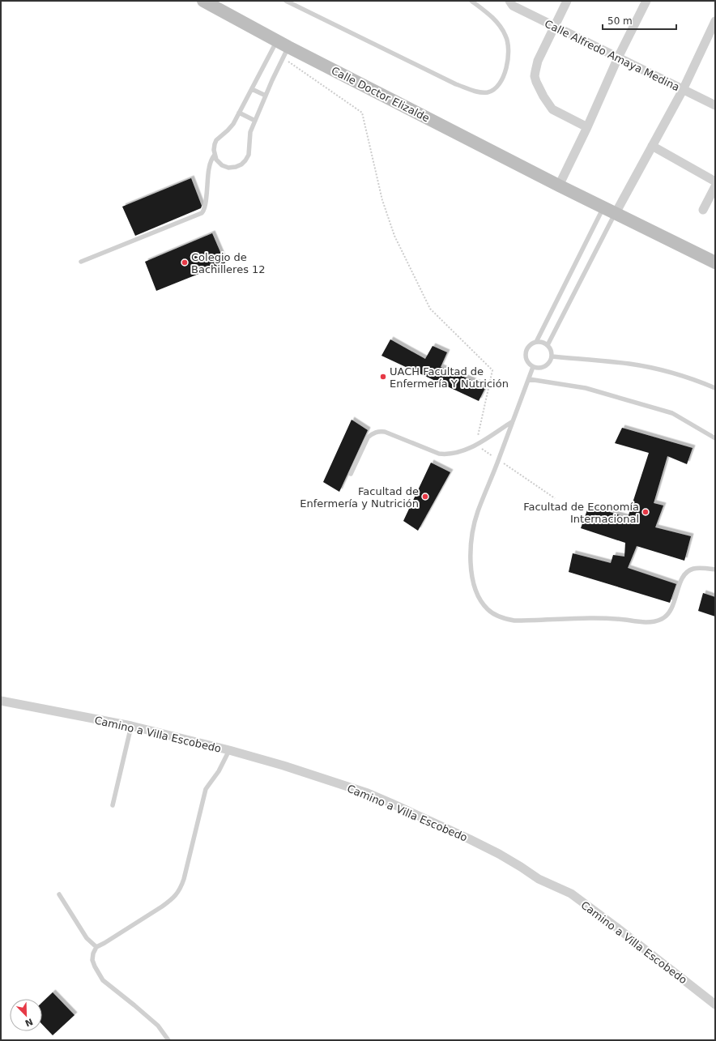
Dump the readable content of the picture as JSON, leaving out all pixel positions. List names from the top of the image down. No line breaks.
{"streets":{"street":["Calle Alfredo Amaya Medina","Calle Doctor Elizalde","Camino a Villa Escobedo"]},"places":["Colegio de Bachilleres 12","UACH Facultad de Enfermería Y Nutrición","Facultad de Enfermería y Nutrición","Facultad de Economía Internacional"],"scale_bar":"50 m","north":"bottom right"}
